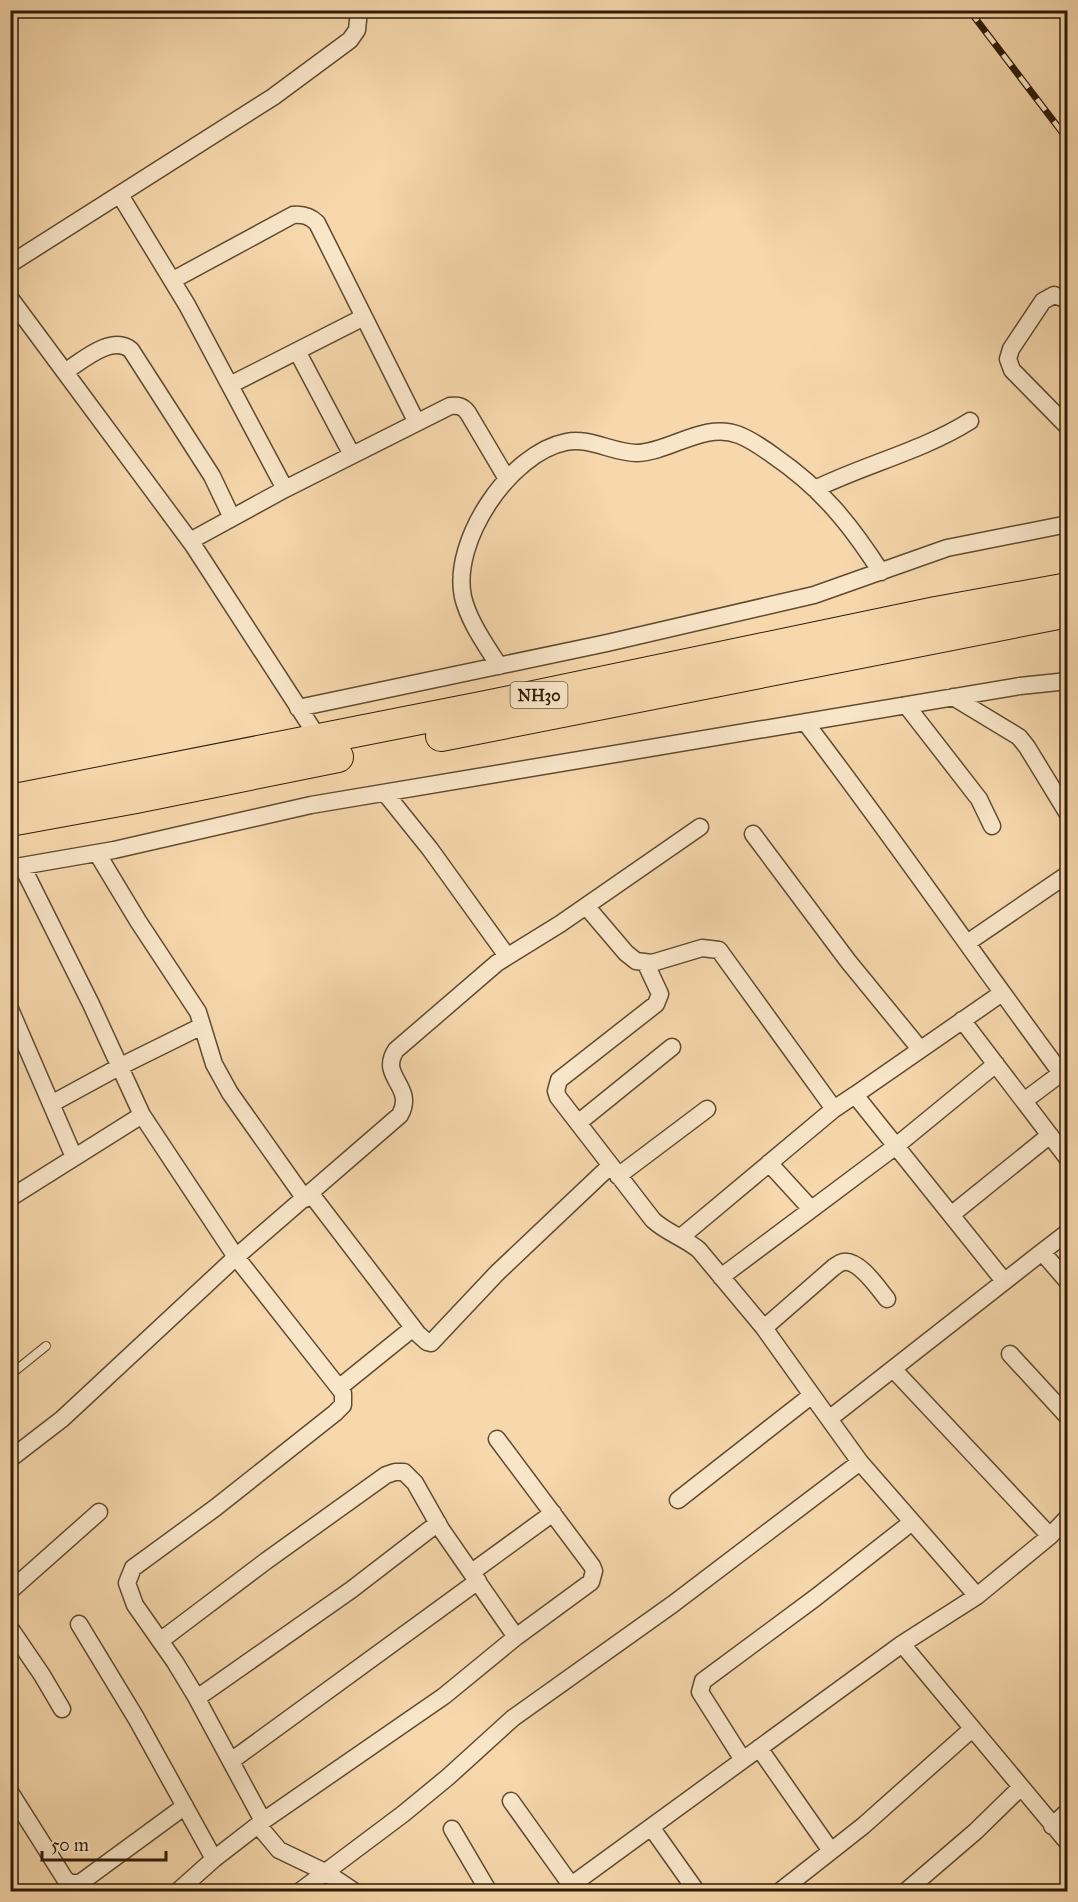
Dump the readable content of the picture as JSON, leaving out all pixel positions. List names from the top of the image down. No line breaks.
{"streets":{"highway":["NH30"]},"scale_bar":"50 m"}
